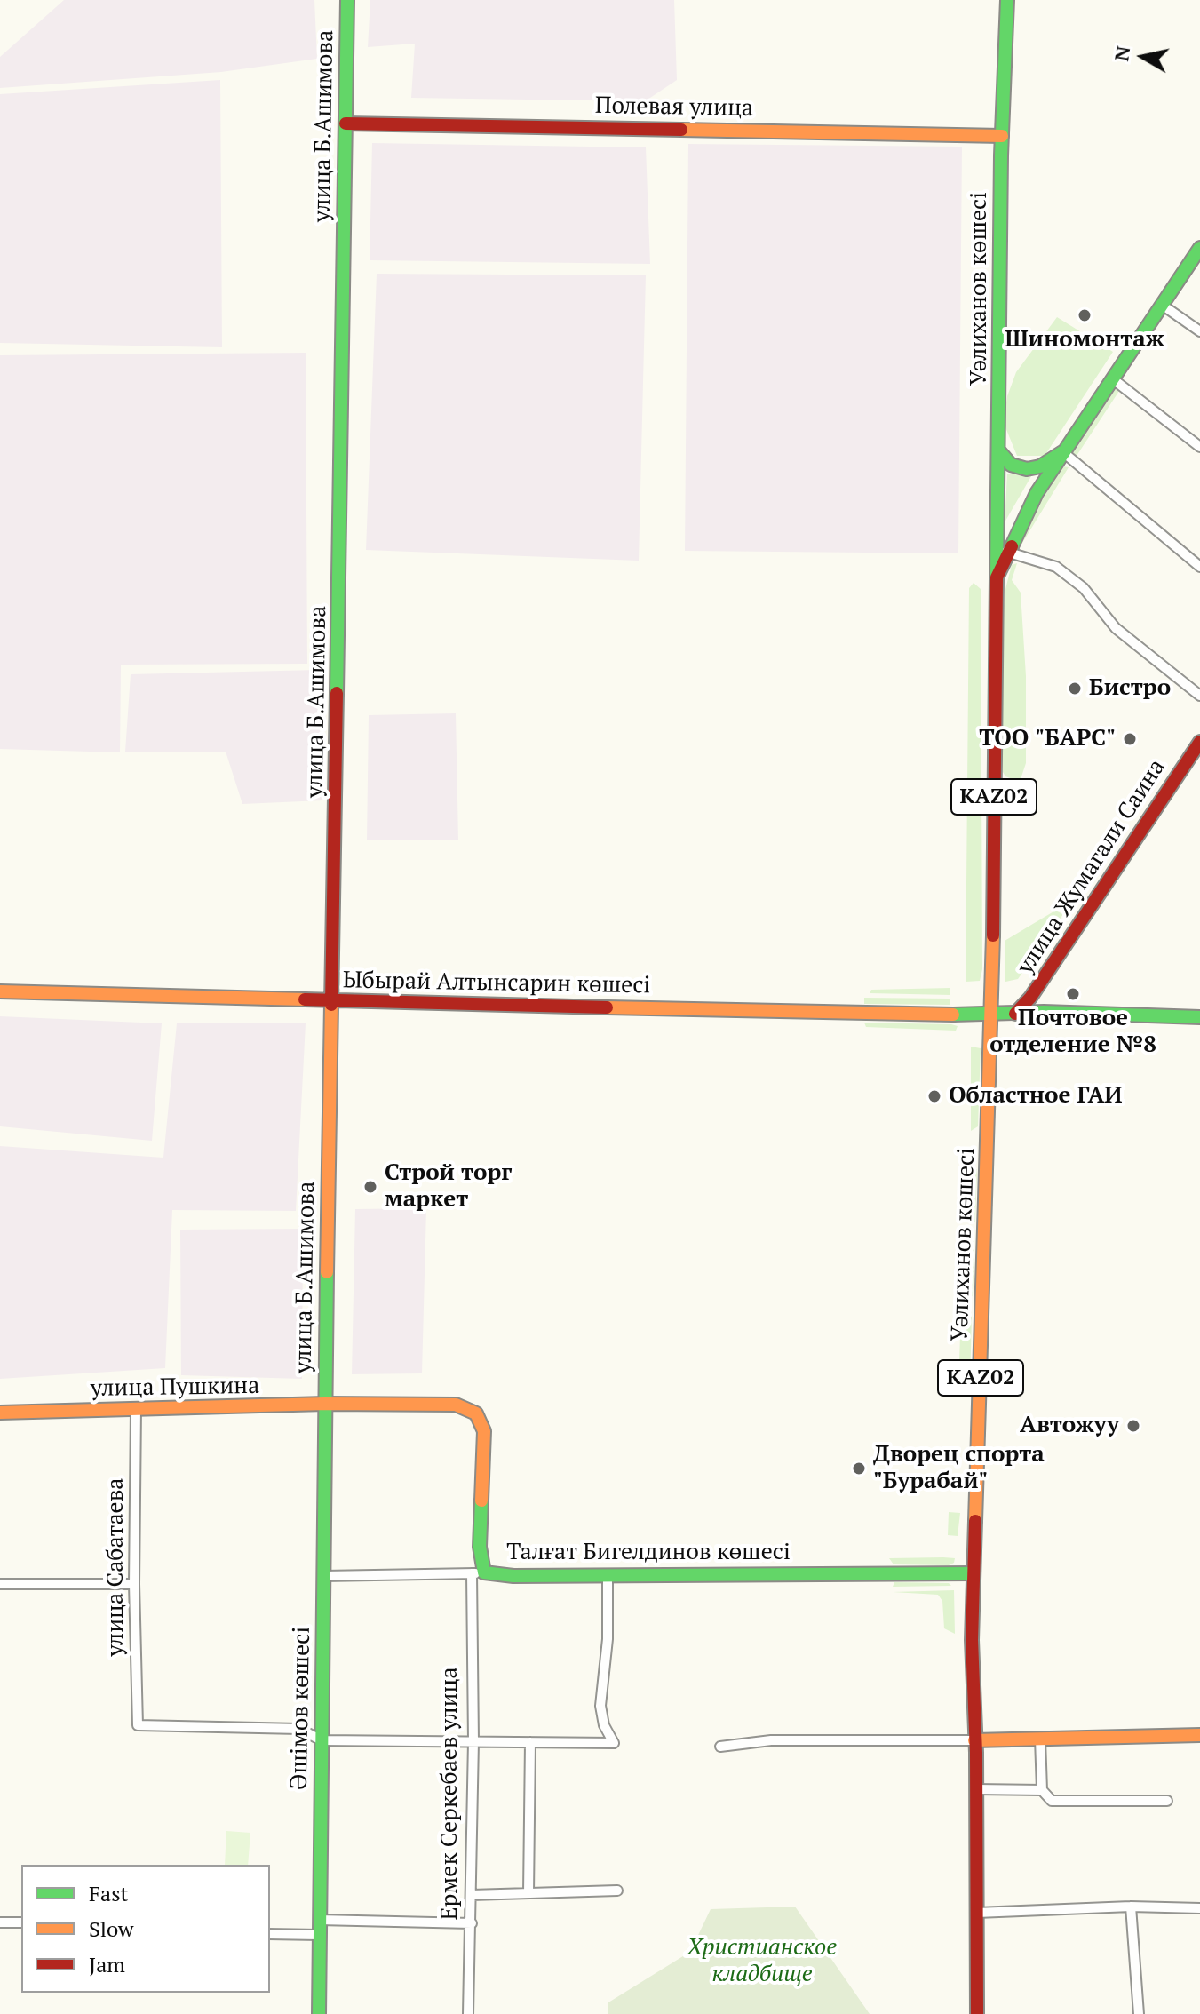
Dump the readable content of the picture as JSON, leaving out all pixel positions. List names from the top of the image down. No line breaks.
{"streets":{"main road":["Полевая улица","улица Б.Ашимова","Уәлиханов көшесі","KАZ02","улица Жумагали Саина","Ыбырай Алтынсарин көшесі","улица Пушкина","Талғат Бигелдинов көшесі","Әшімов көшесі","Ермек Серкебаев улица"],"street":["улица Сабатаева"]},"crossings":[["Полевая улица","улица Б.Ашимова"],["Полевая улица","Уәлиханов көшесі"],["улица Б.Ашимова","Ыбырай Алтынсарин көшесі"],["улица Б.Ашимова","улица Пушкина"],["улица Б.Ашимова","Әшімов көшесі"],["Уәлиханов көшесі","KАZ02"],["Уәлиханов көшесі","Ыбырай Алтынсарин көшесі"],["Уәлиханов көшесі","Талғат Бигелдинов көшесі"],["улица Жумагали Саина","Ыбырай Алтынсарин көшесі"],["улица Пушкина","улица Сабатаева"],["улица Пушкина","Әшімов көшесі"],["улица Пушкина","Ермек Серкебаев улица"],["Талғат Бигелдинов көшесі","Әшімов көшесі"],["Талғат Бигелдинов көшесі","Ермек Серкебаев улица"],["улица Сабатаева","Әшімов көшесі"]],"parks":["Христианское кладбище"],"places":["Шиномонтаж","Бистро","ТОО \"БАРС\"","Почтовое отделение №8","Областное ГАИ","Строй торг маркет","Автожуу","Дворец спорта \"Бурабай\""],"legend":["Fast","Slow","Jam"],"north":"left"}
